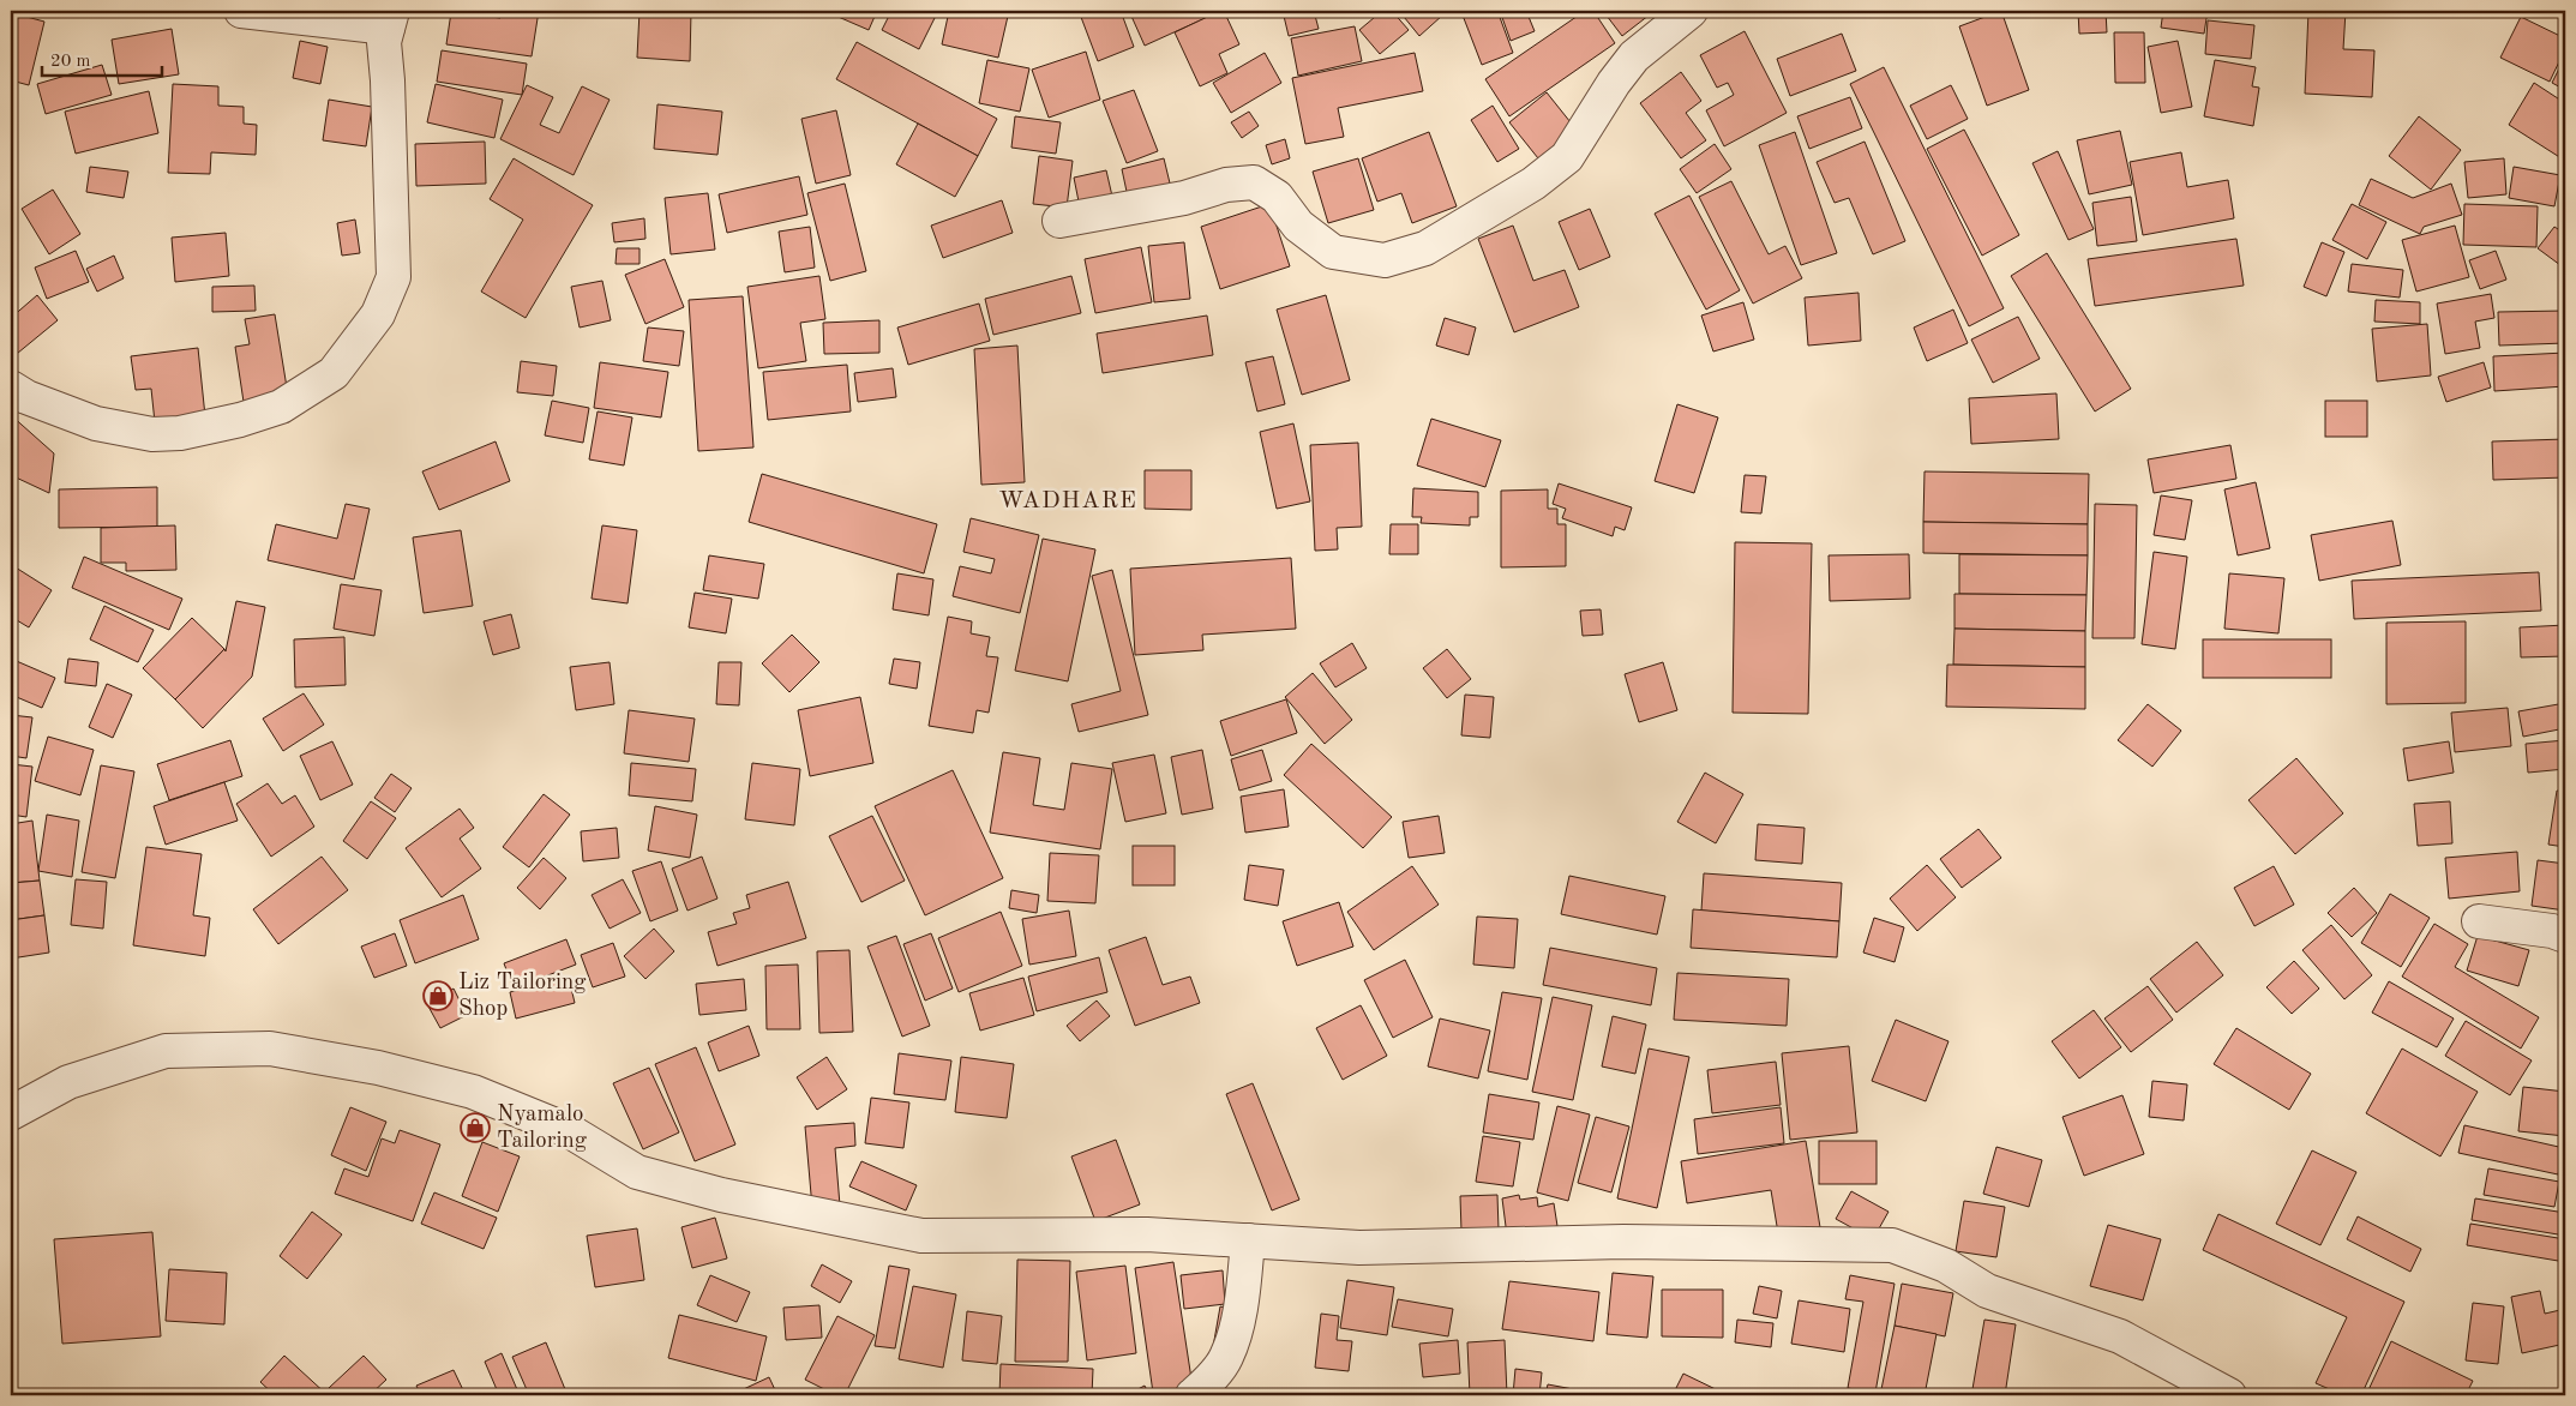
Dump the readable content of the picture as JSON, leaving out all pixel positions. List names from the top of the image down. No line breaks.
{"districts":["WADHARE"],"places":{"shop":["Liz Tailoring Shop","Nyamalo Tailoring"]},"scale_bar":"20 m"}
